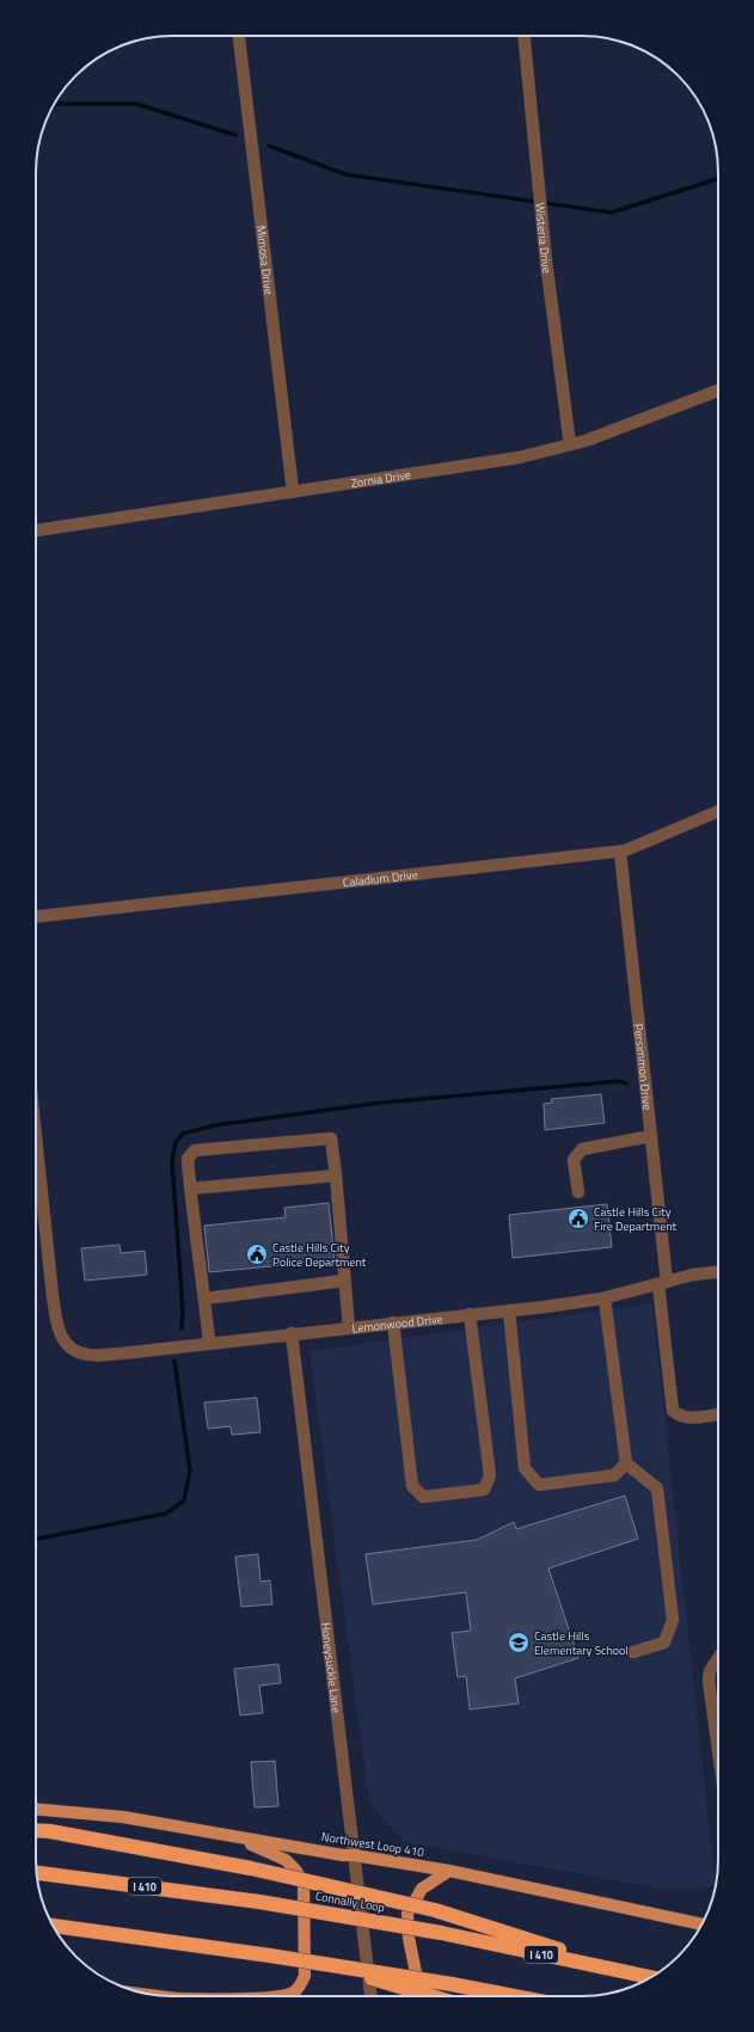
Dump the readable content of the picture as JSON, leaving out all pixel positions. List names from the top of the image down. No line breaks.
{"streets":{"highway":["I 410","Connally Loop"],"main road":["Northwest Loop 410"],"street":["Wisteria Drive","Mimosa Drive","Zornia Drive","Caladium Drive","Persimmon Drive","Lemonwood Drive","Honeysuckle Lane"]},"crossings":[["Wisteria Drive","Zornia Drive"],["Mimosa Drive","Zornia Drive"],["Caladium Drive","Persimmon Drive"],["Persimmon Drive","Lemonwood Drive"],["Lemonwood Drive","Honeysuckle Lane"],["Honeysuckle Lane","Northwest Loop 410"]],"places":{"public building":["Castle Hills City Fire Department","Castle Hills City Police Department"],"school or university":["Castle Hills Elementary School"]}}
